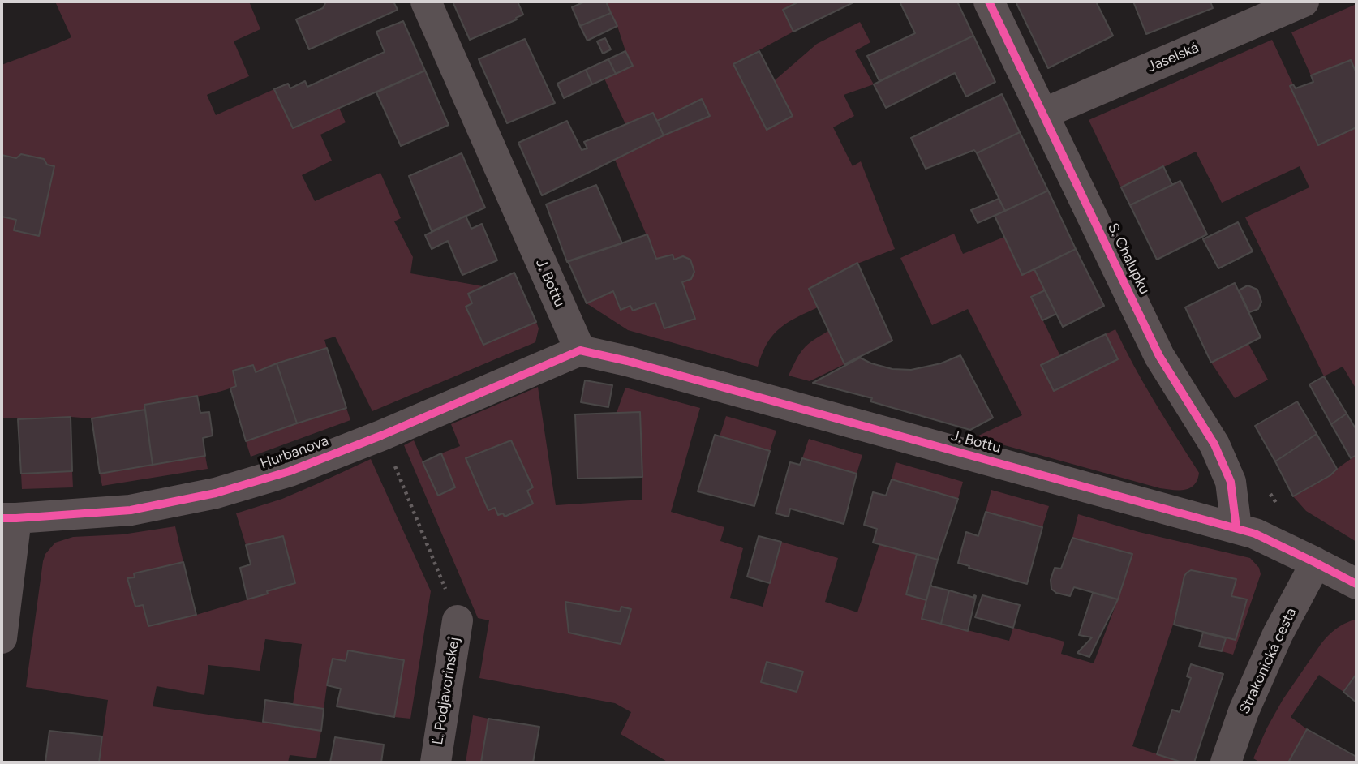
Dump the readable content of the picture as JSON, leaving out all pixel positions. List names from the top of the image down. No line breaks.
{"streets":{"street":["Jaselská","S. Chalupku","J. Bottu","Hurbanova","Strakonická cesta","Ľ. Podjavorinskej"]},"crossings":[["Jaselská","S. Chalupku"],["S. Chalupku","J. Bottu"],["J. Bottu","Hurbanova"],["J. Bottu","Strakonická cesta"]]}
